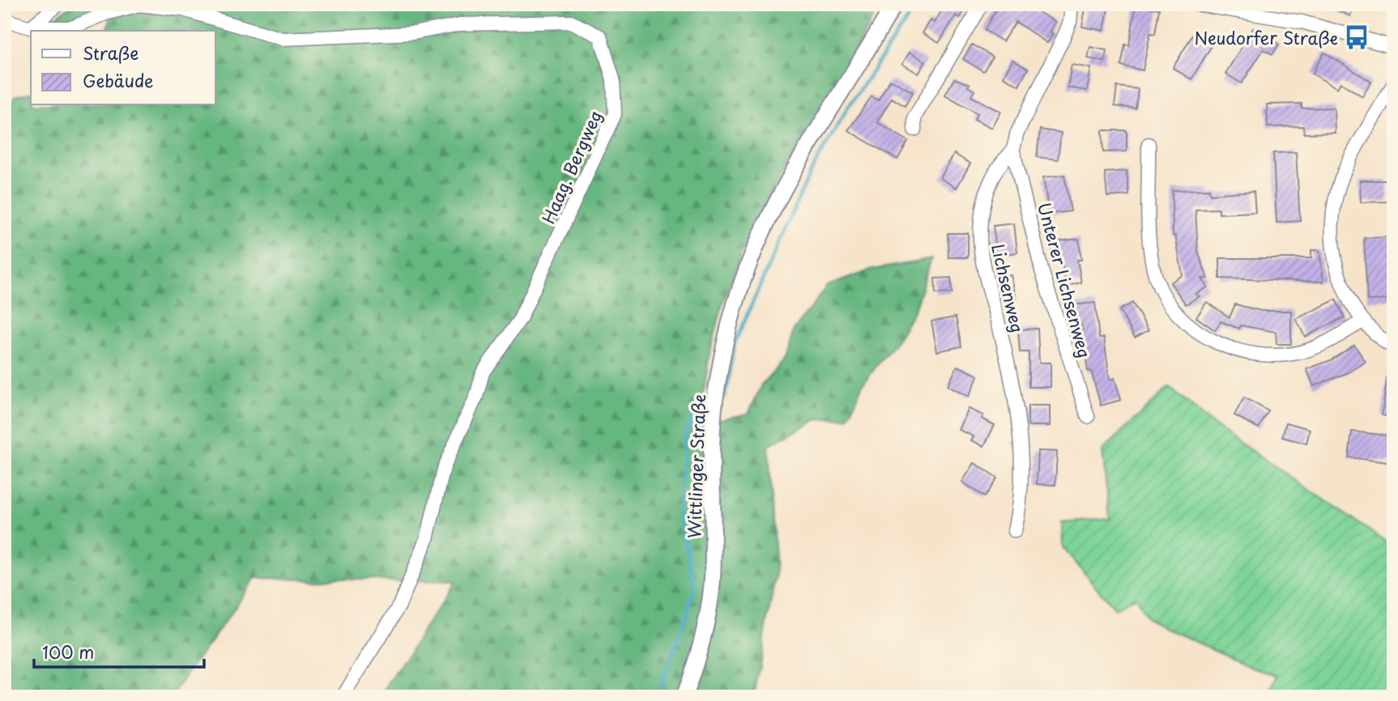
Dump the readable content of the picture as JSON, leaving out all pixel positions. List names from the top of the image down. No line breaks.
{"streets":{"street":["Haag. Bergweg","Unterer Lichsenweg","Lichsenweg","Wittlinger Straße"]},"crossings":[["Unterer Lichsenweg","Lichsenweg"]],"places":{"bus stop":["Neudorfer Straße"]},"legend":["Straße","Gebäude"],"scale_bar":"100 m"}
